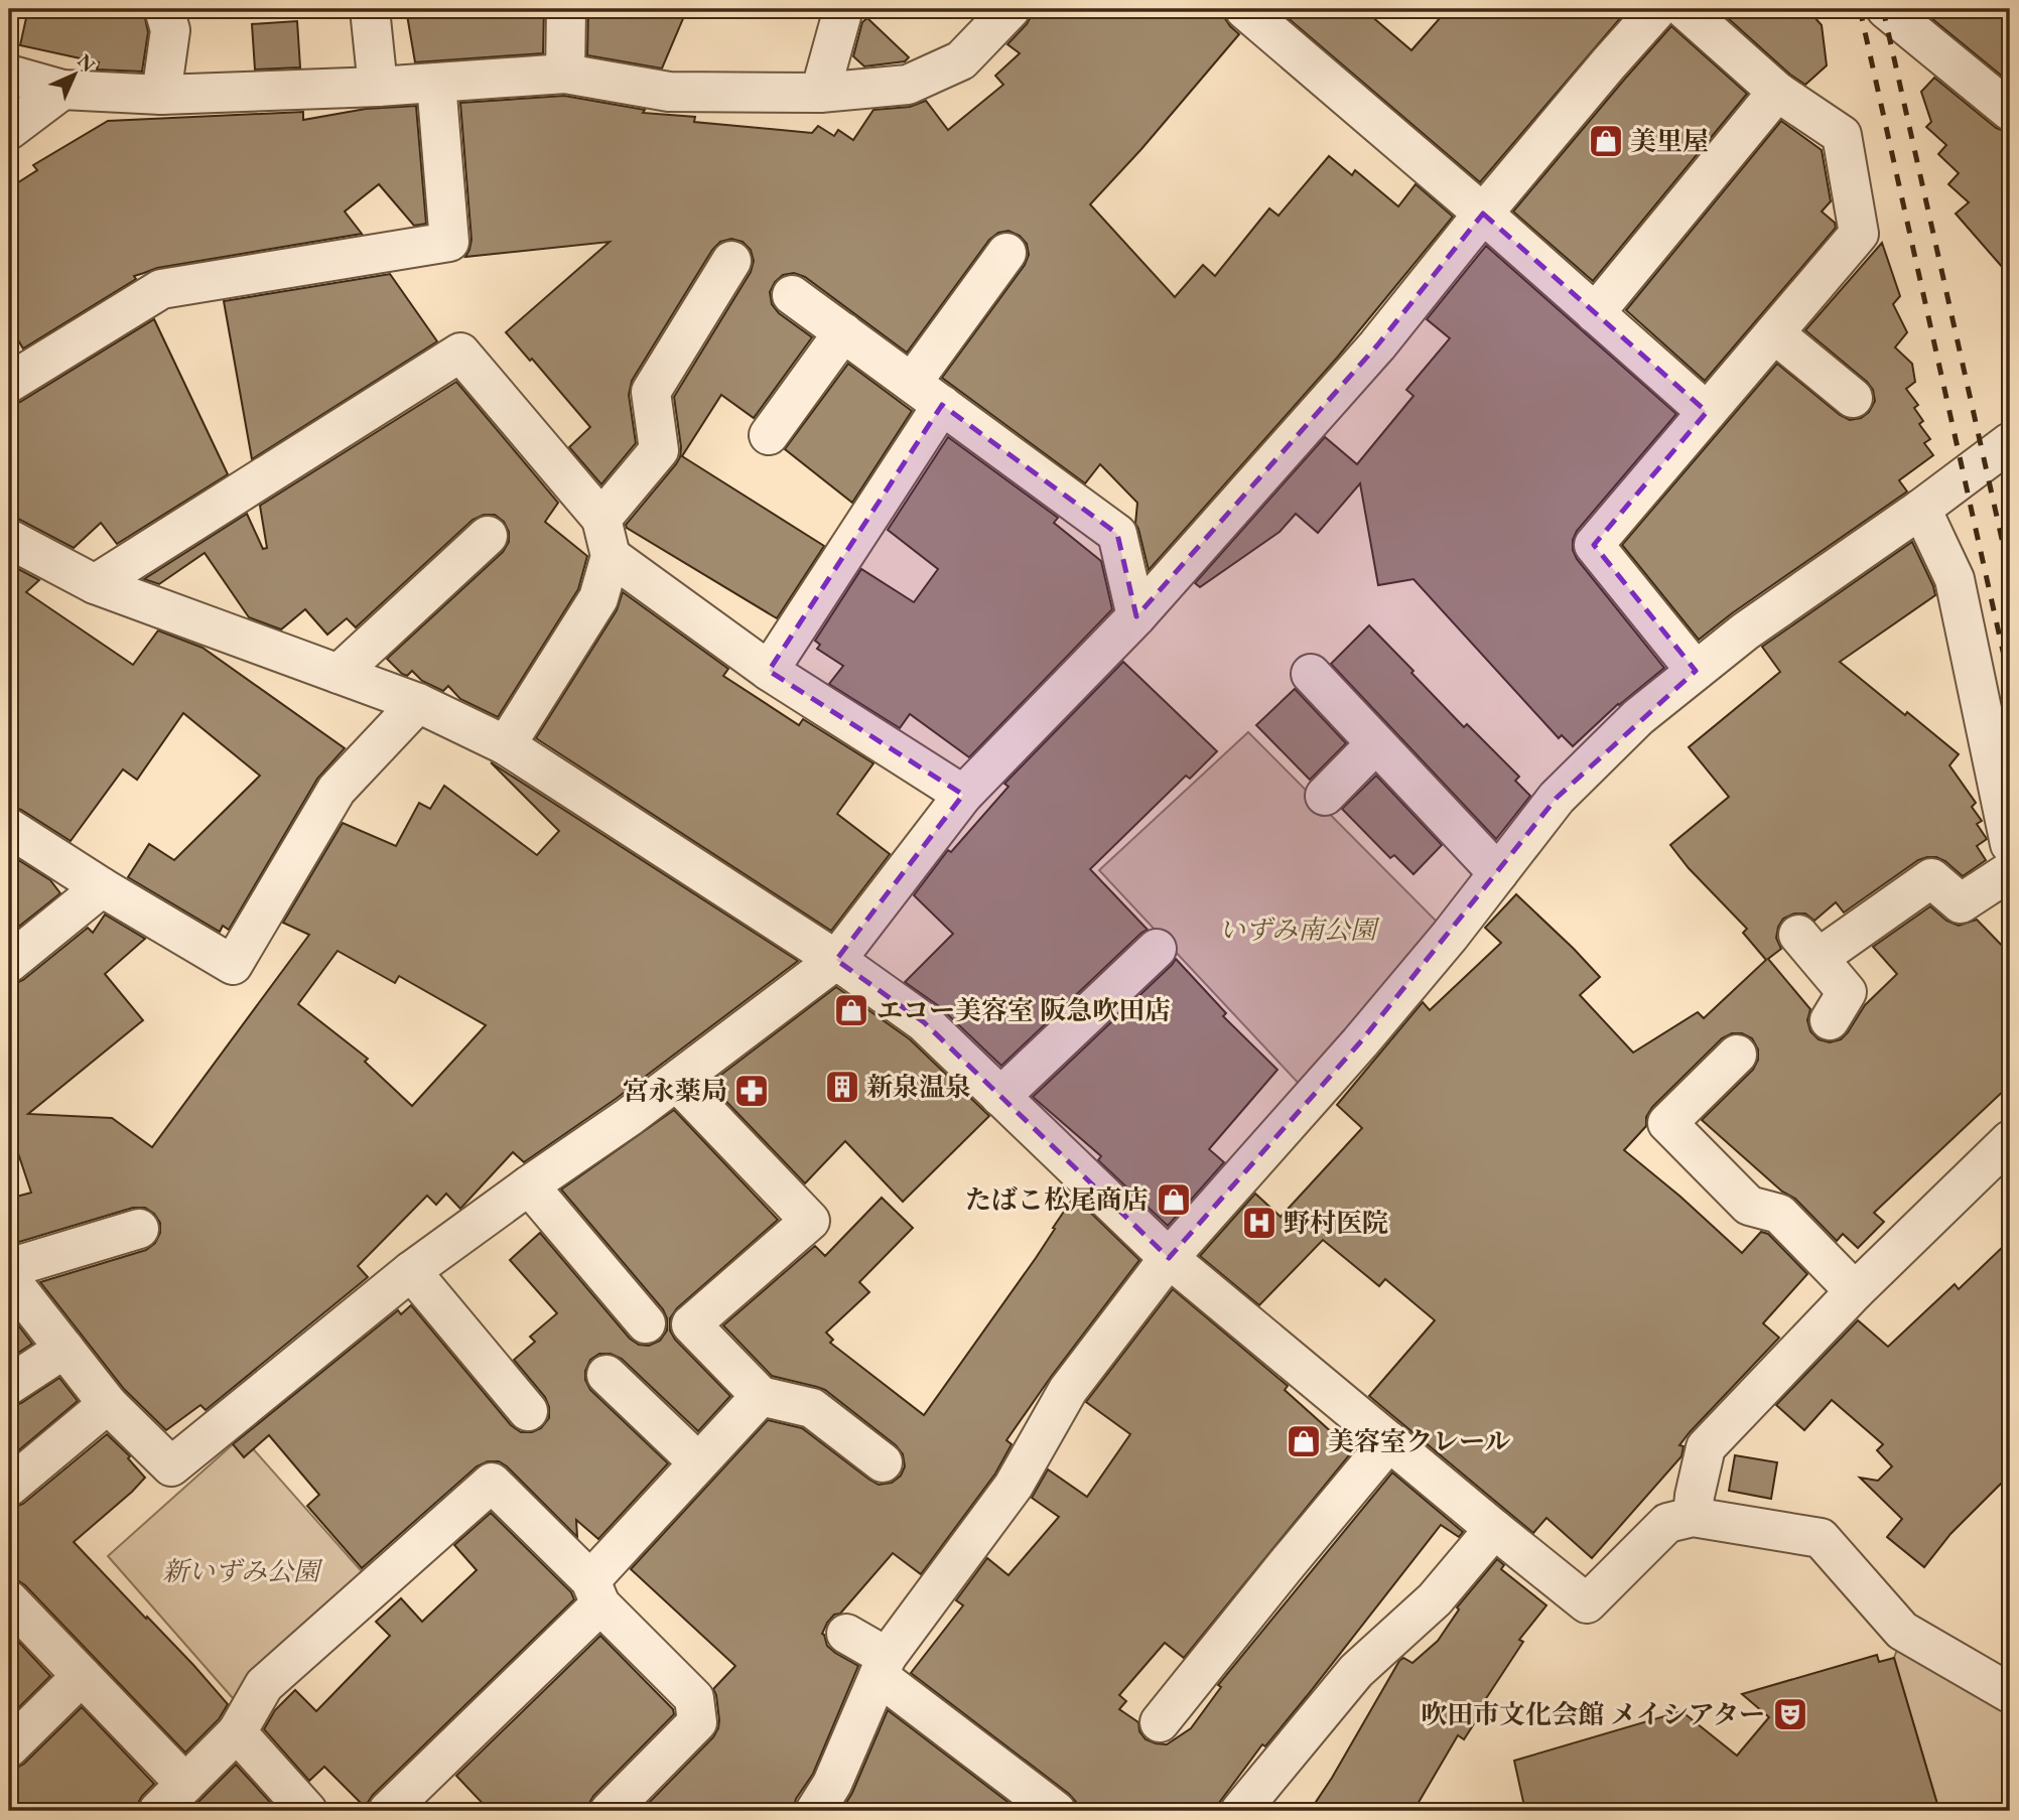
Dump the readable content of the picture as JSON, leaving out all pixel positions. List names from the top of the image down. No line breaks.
{"parks":["いずみ南公園","新いずみ公園"],"places":{"shop":["美里屋","エコー美容室 阪急吹田店","たばこ松尾商店","美容室クレール"],"building":["新泉温泉"],"pharmacy":["宮永薬局"],"hospital":["野村医院"],"theatre":["吹田市文化会館 メイシアター"]},"north":"top right"}
